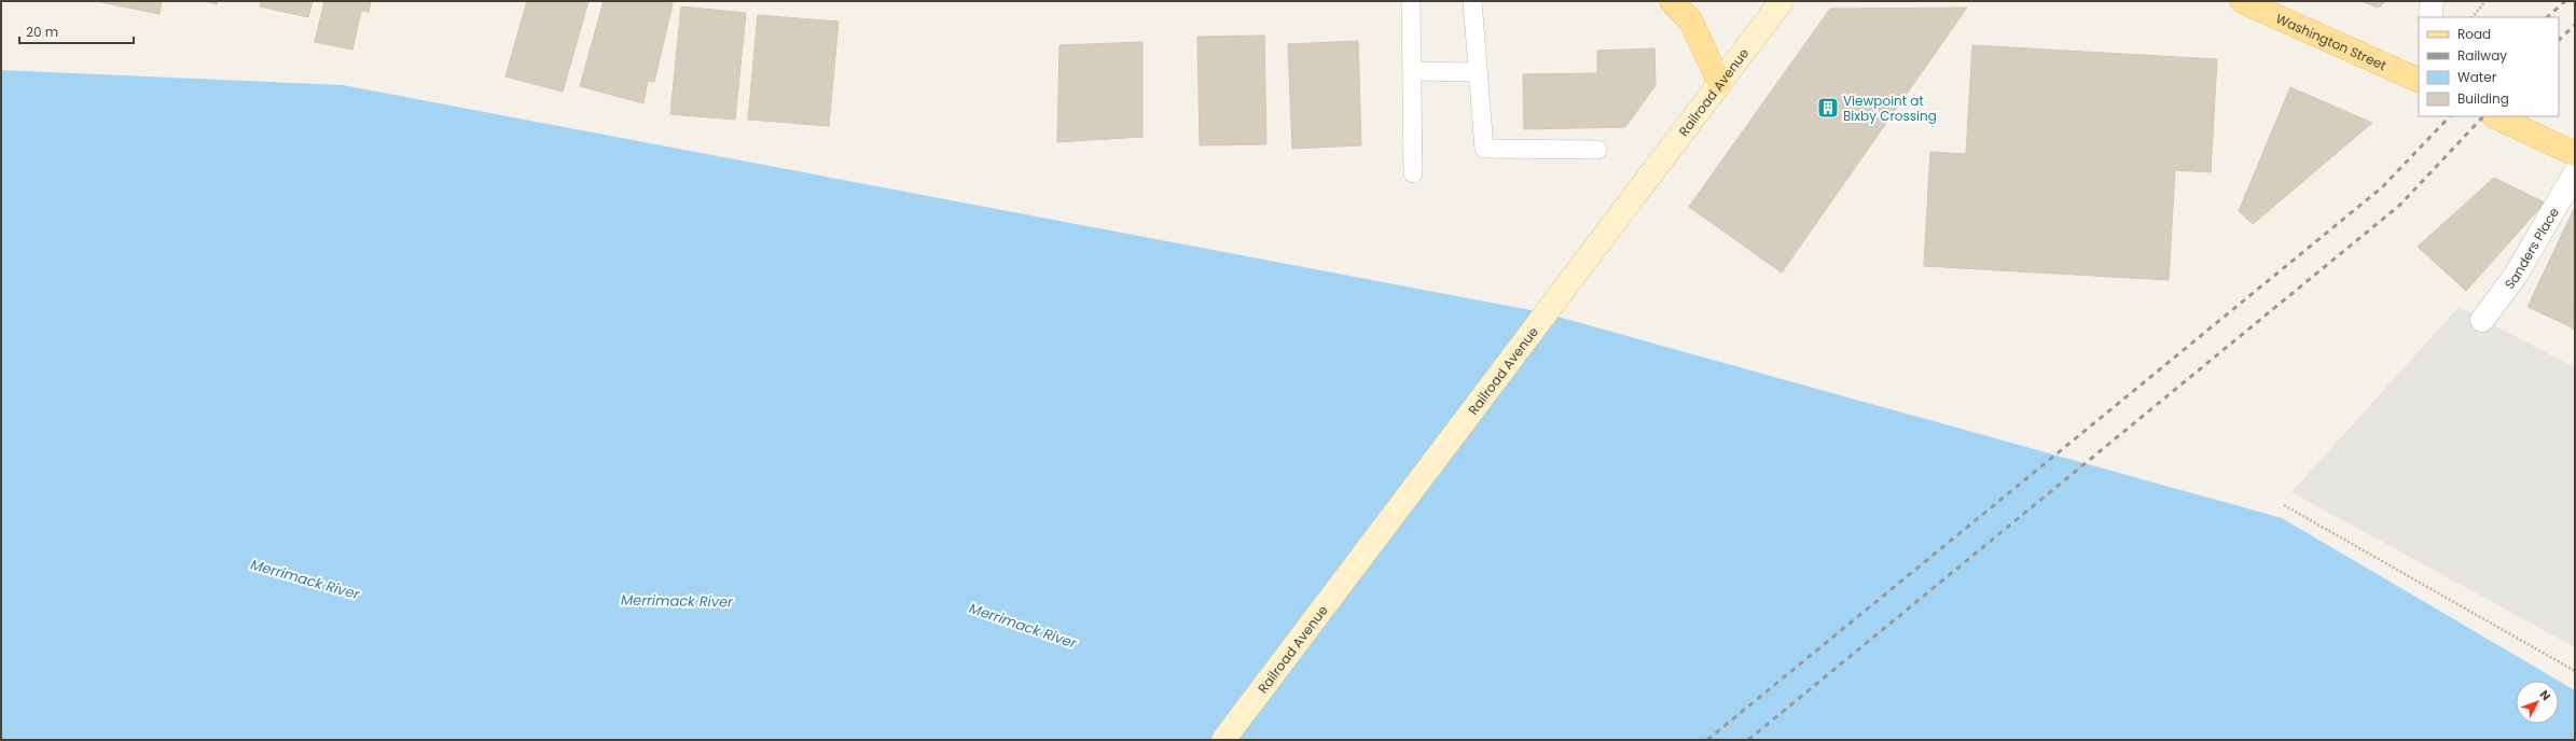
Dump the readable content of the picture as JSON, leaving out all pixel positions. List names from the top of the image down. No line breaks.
{"streets":{"main road":["Washington Street","Railroad Avenue"],"street":["Sanders Place"]},"water":["Merrimack River"],"places":{"building":["Viewpoint at Bixby Crossing"]},"legend":["Road","Railway","Water","Building"],"scale_bar":"20 m","north":"top right"}
